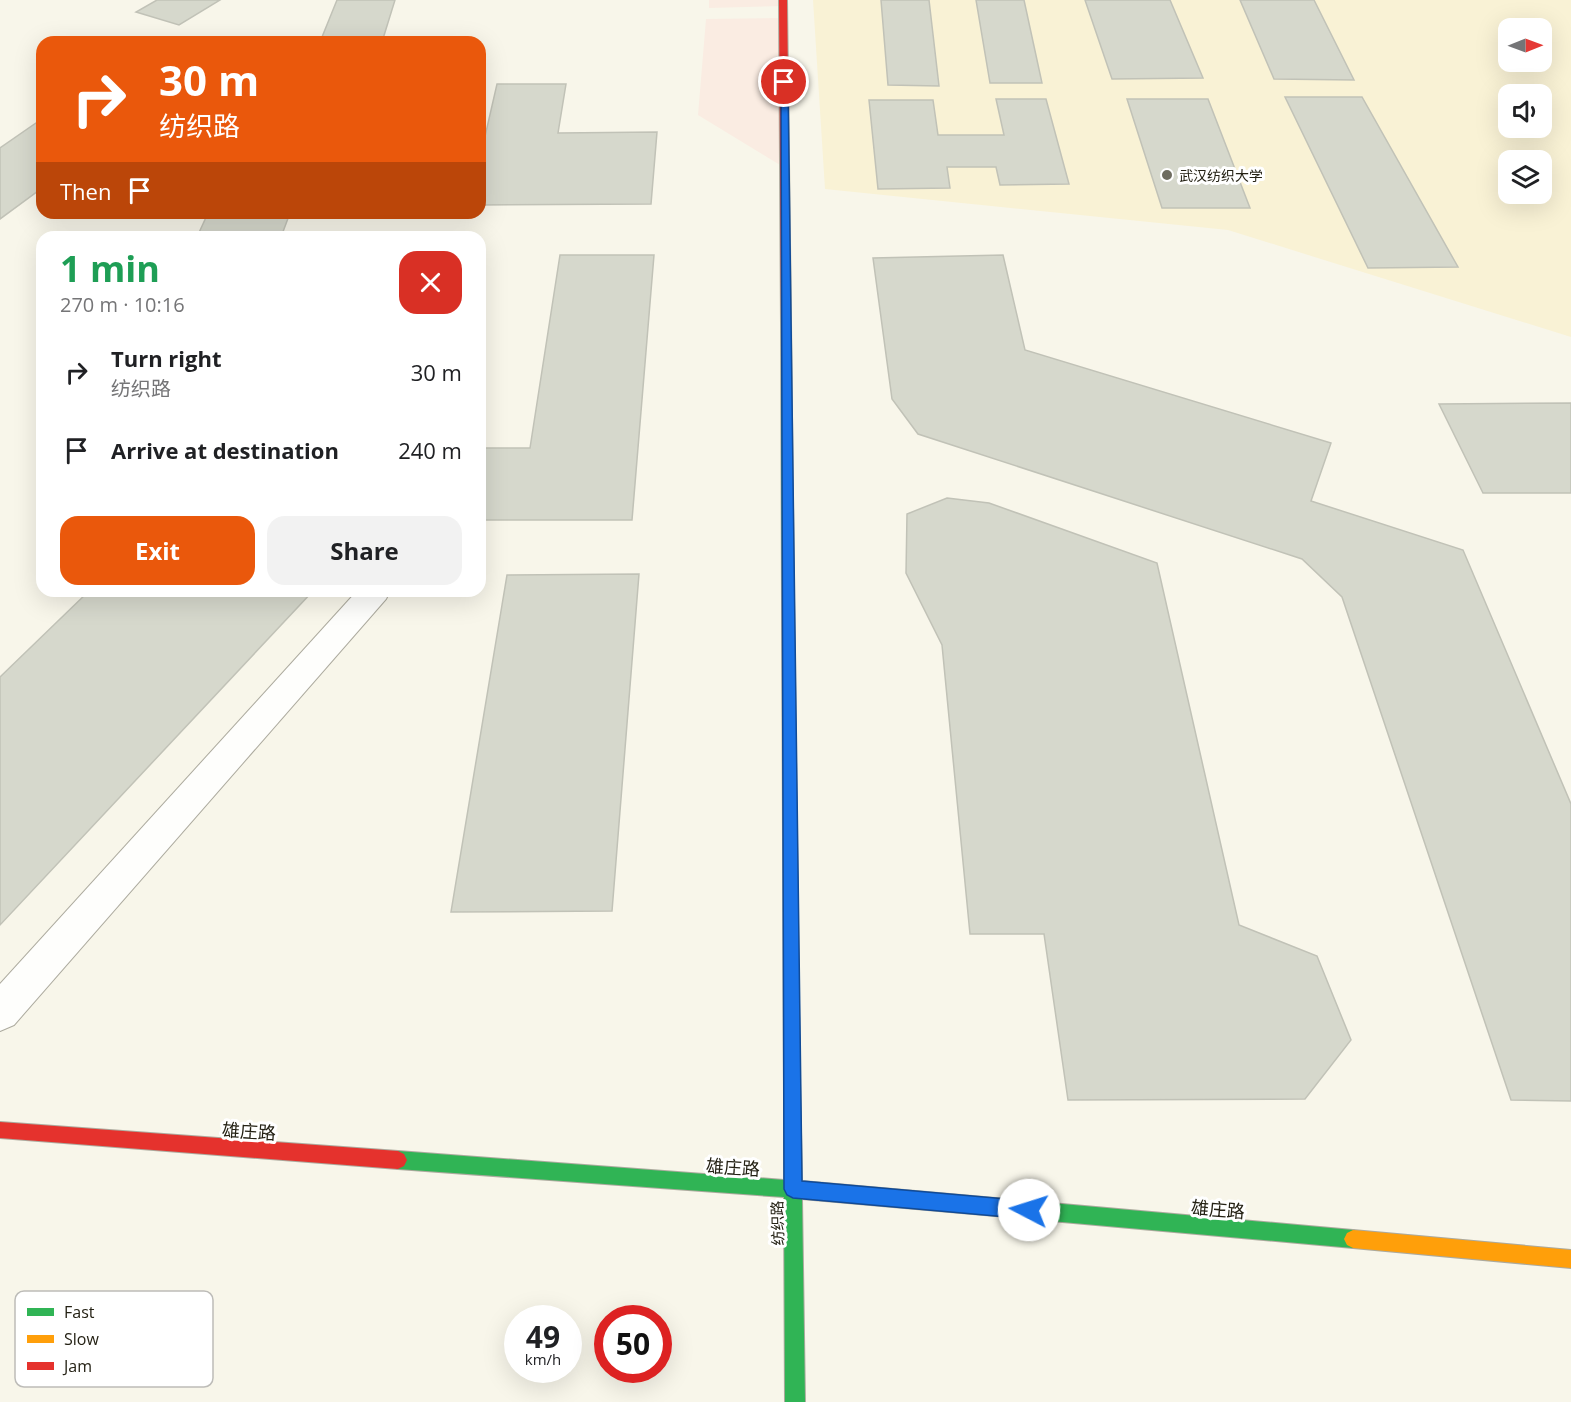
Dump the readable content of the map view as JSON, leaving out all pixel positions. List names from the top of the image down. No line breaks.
{"streets":{"main road":["雄庄路","纺织路"]},"crossings":[["雄庄路","纺织路"]],"places":["武汉纺织大学"],"legend":["Fast","Slow","Jam"],"north":"right","page":{"turn":["30 m","纺织路"],"then":"Then","heading":["1 min","270 m · 10:16"],"list":[{"name":"Turn right","note":"纺织路","value":"30 m"},{"name":"Arrive at destination","value":"240 m"}],"buttons":["Exit","Share"],"speed":"49 km/h","limit":"50"}}
